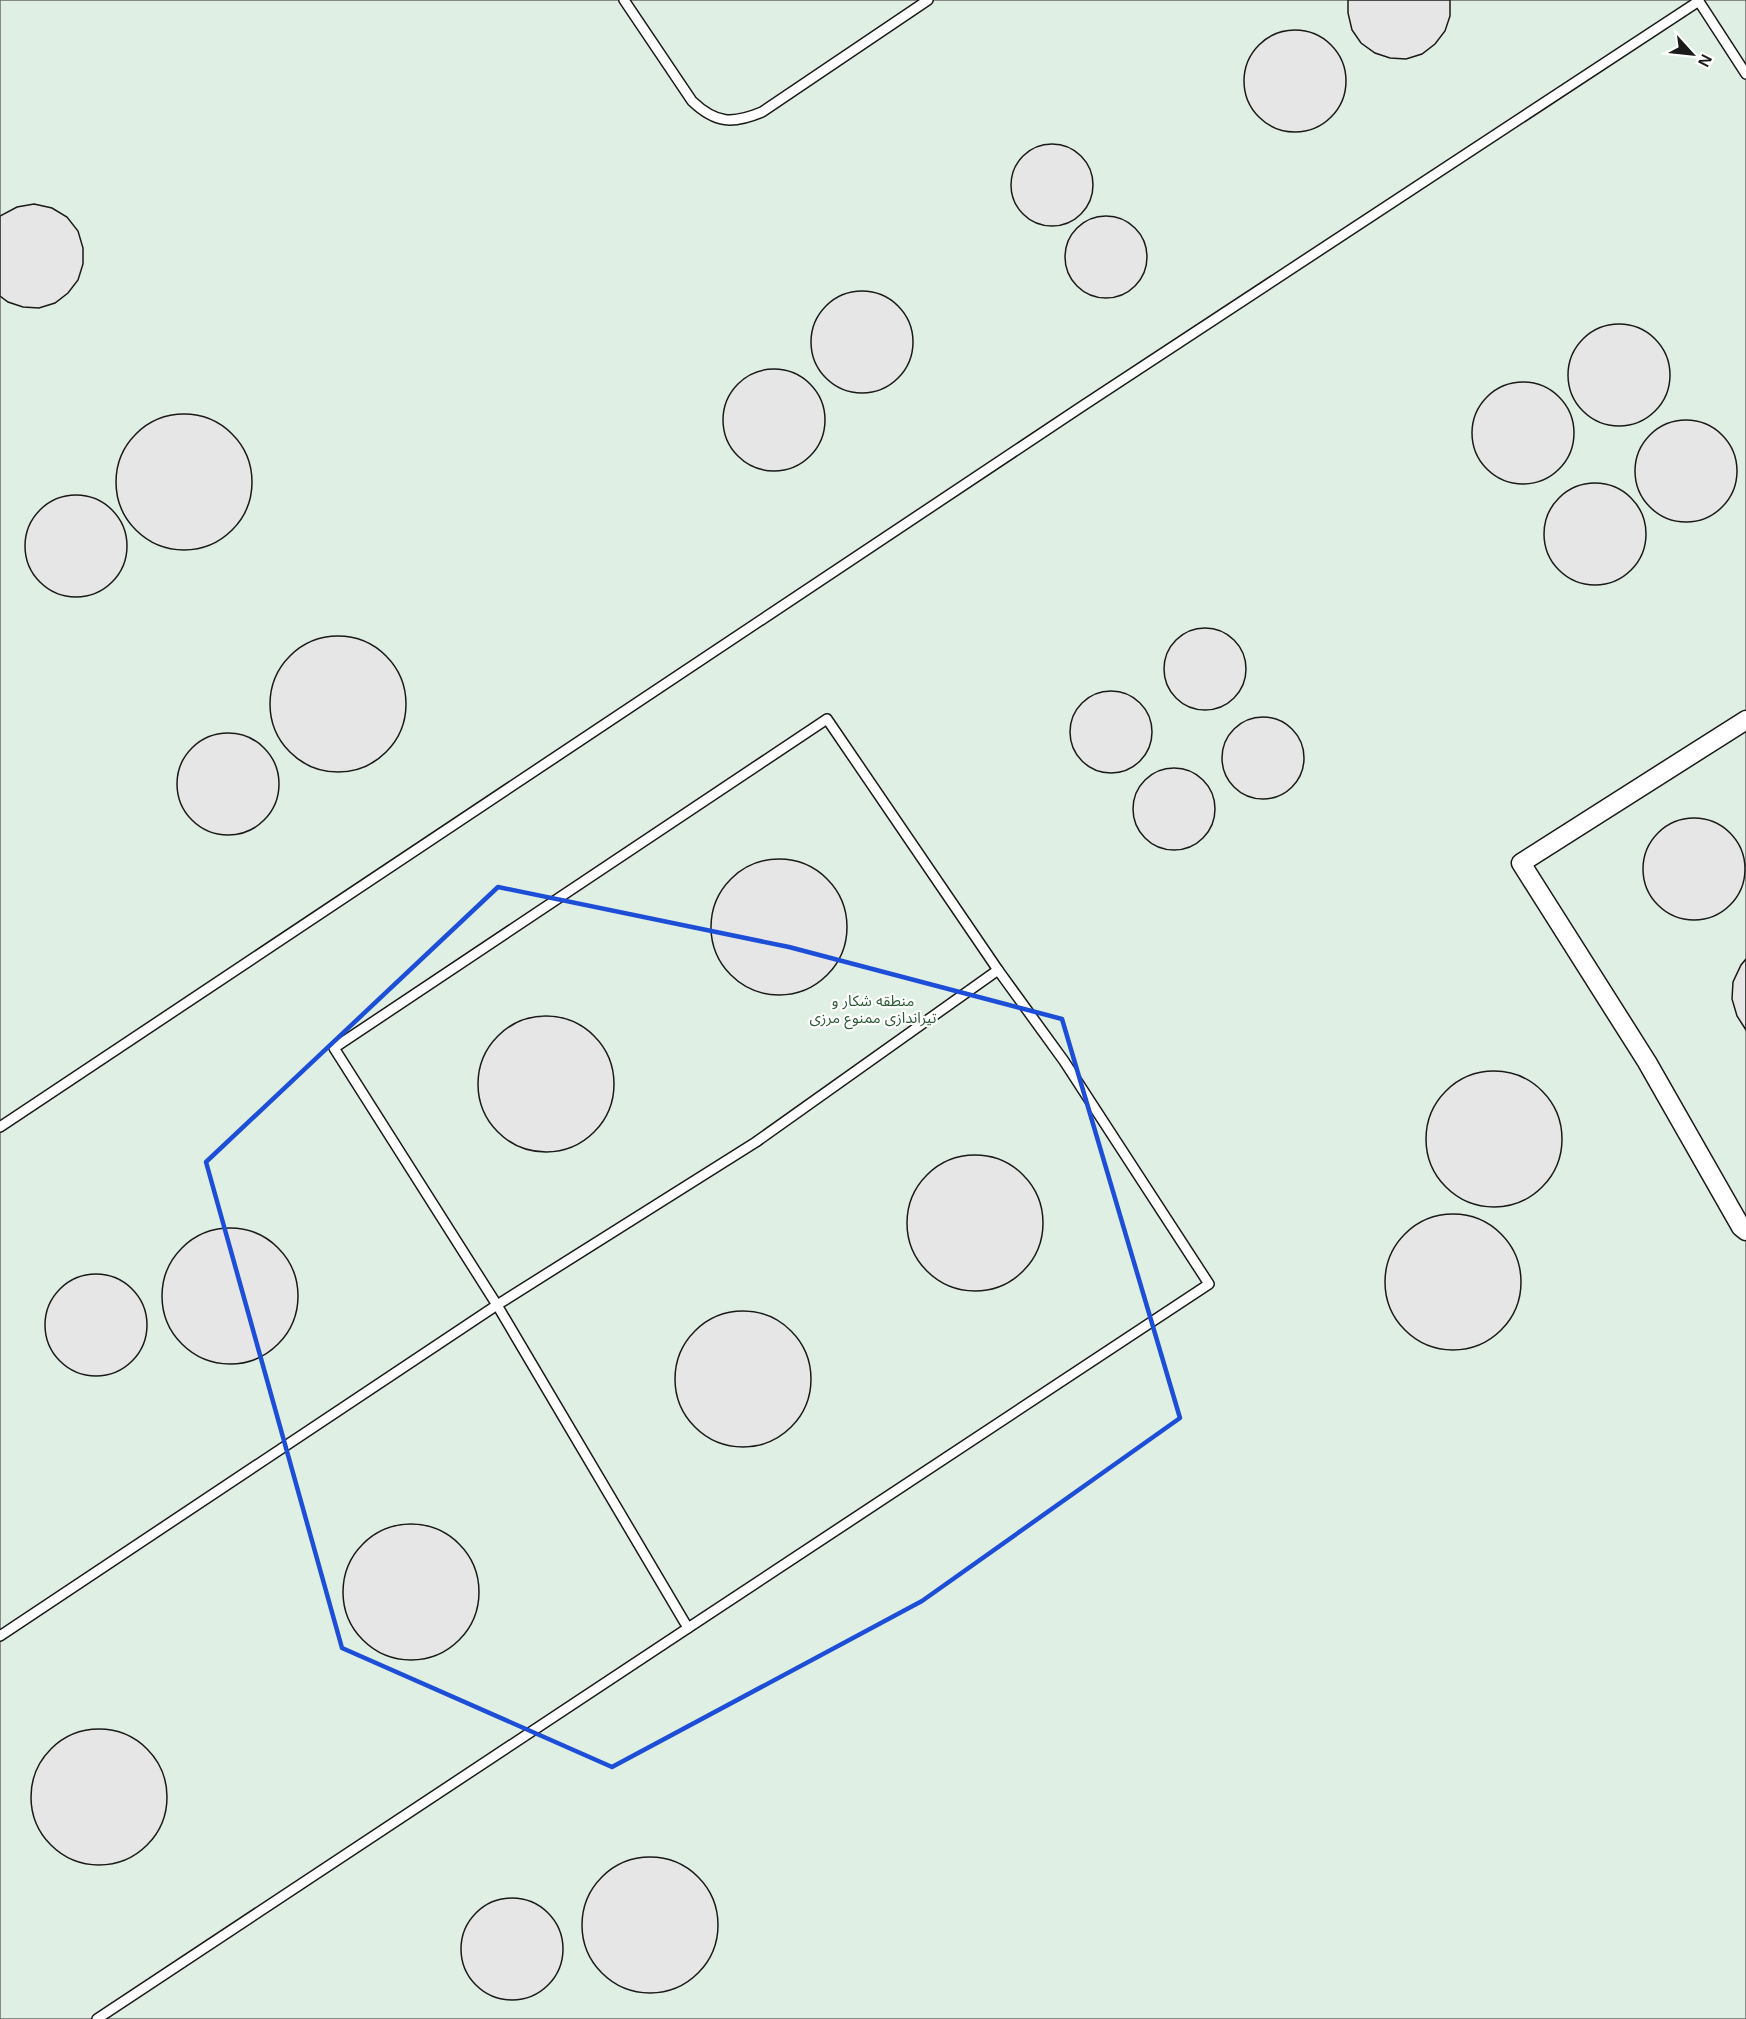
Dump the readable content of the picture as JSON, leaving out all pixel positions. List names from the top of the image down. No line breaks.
{"parks":["منطقه شکار و تیراندازی ممنوع مرزی"],"north":"bottom right"}
